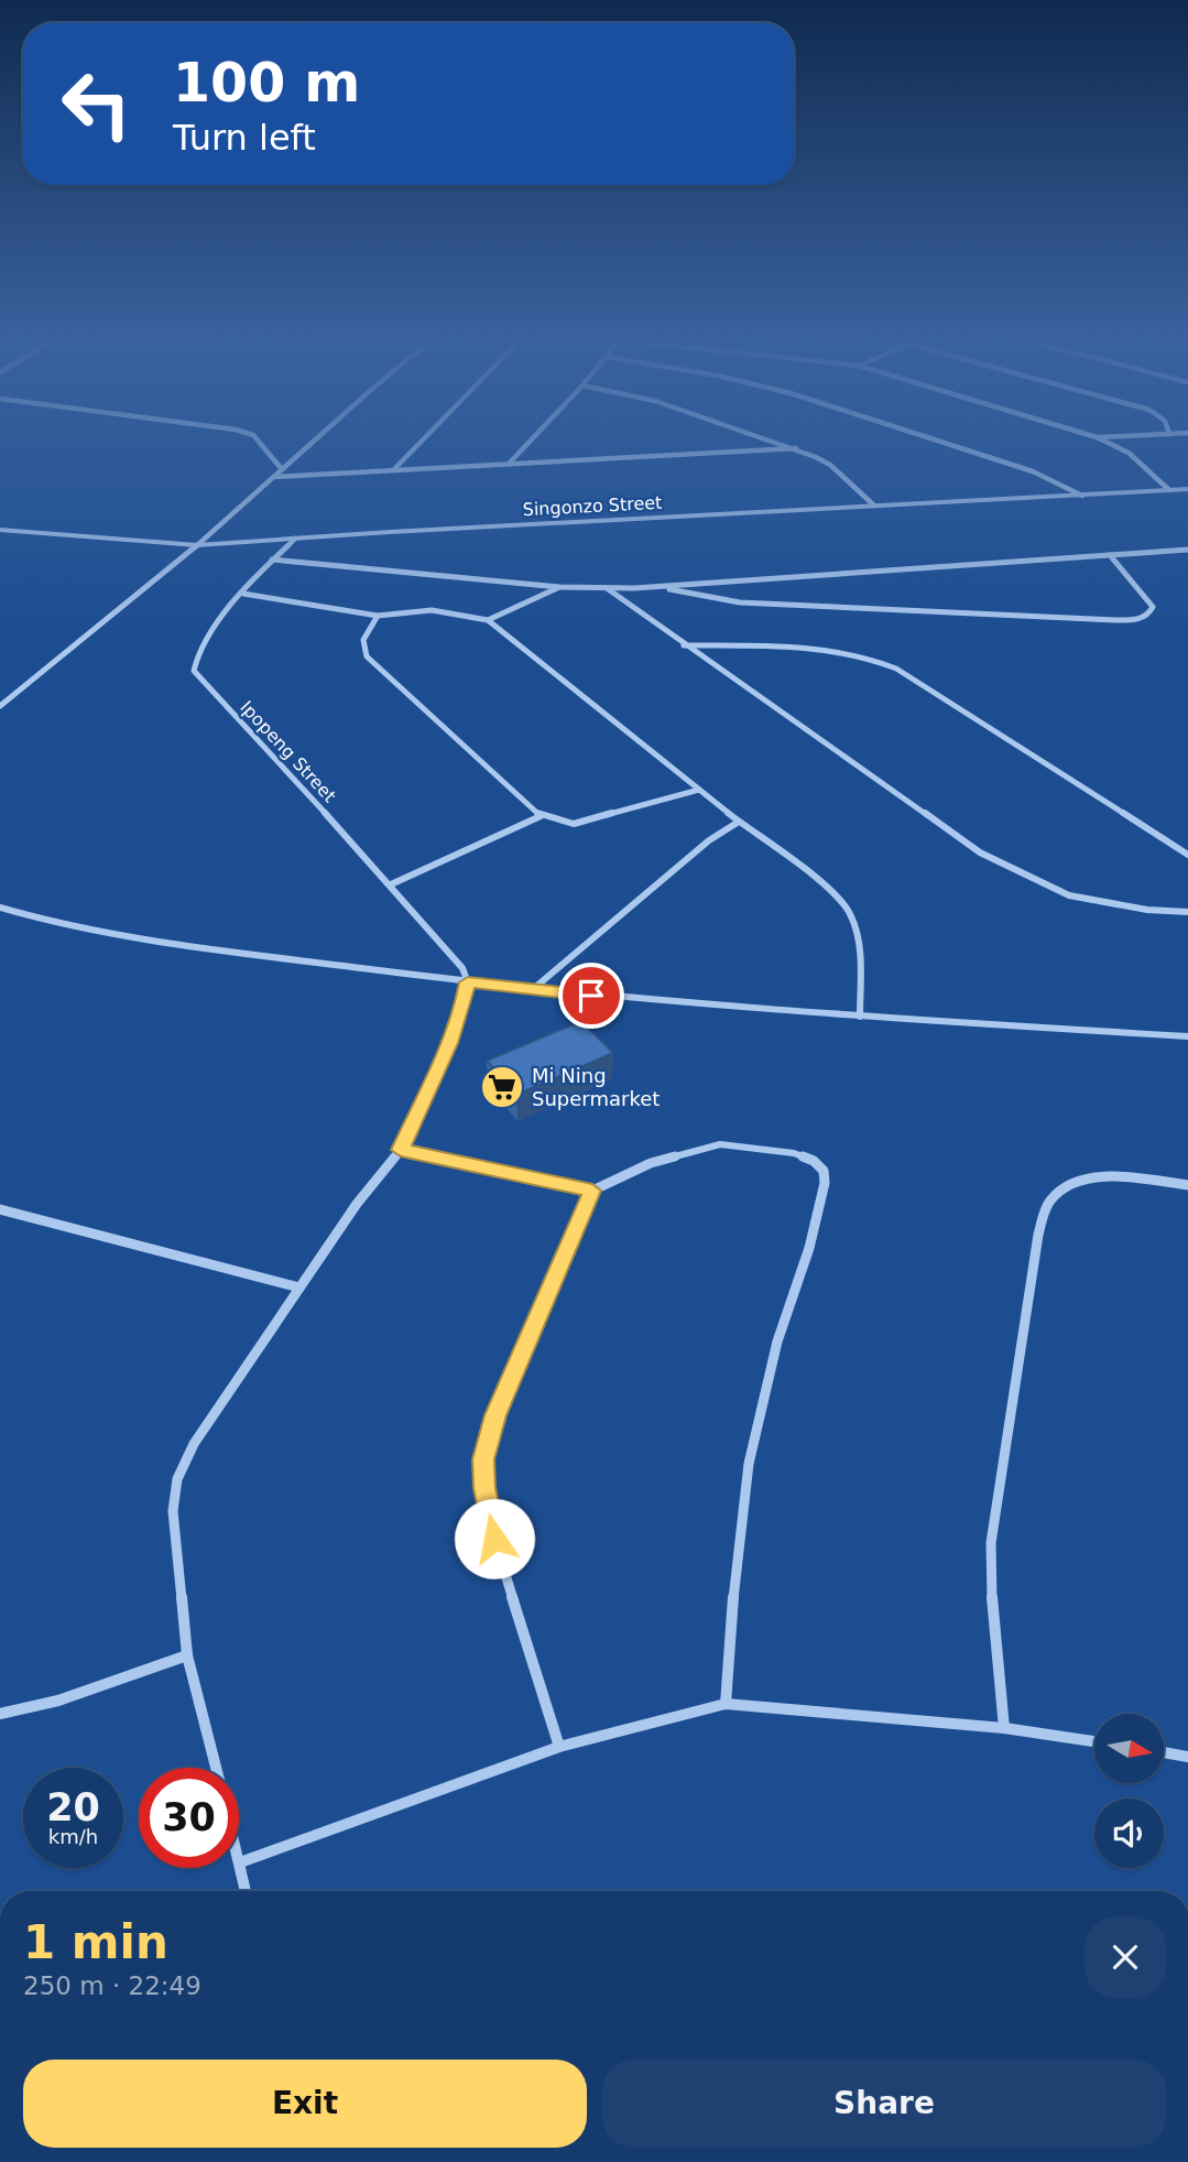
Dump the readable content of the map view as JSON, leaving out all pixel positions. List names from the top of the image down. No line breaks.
{"streets":{"street":["Singonzo Street","Ipopeng Street"]},"crossings":[["Singonzo Street","Ipopeng Street"]],"places":{"supermarket":["Mi Ning Supermarket"]},"north":"right","page":{"turn":["100 m","Turn left"],"speed":"20 km/h","limit":"30","heading":["1 min","250 m · 22:49"],"buttons":["Exit","Share"]}}
